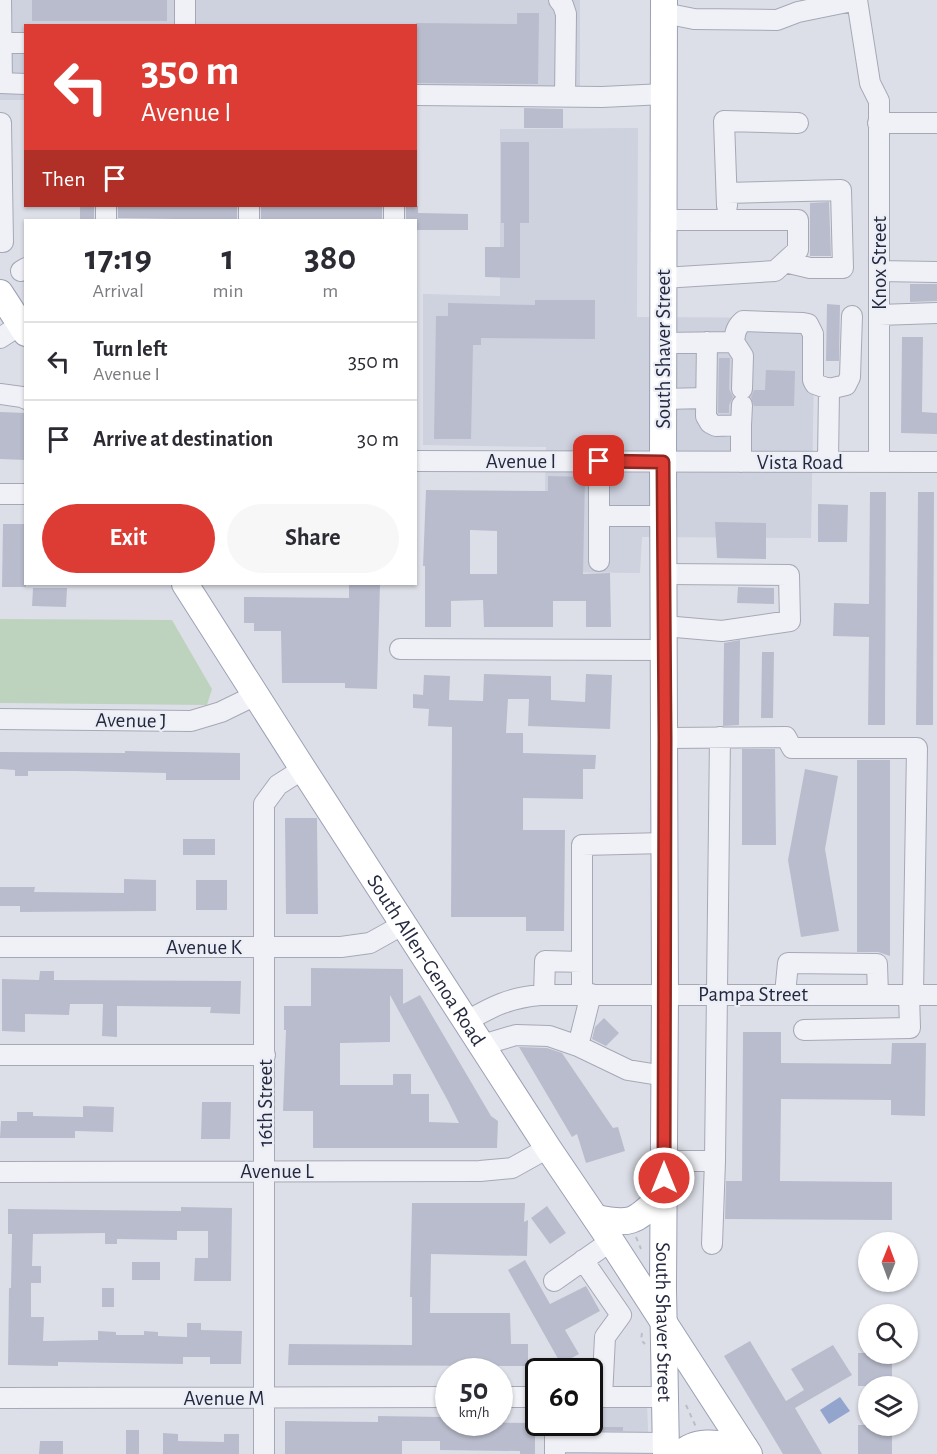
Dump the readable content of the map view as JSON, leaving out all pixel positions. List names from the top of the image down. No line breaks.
{"streets":{"main road":["South Shaver Street","South Allen-Genoa Road"],"street":["Knox Street","Avenue I","Vista Road","Avenue J","Avenue K","Pampa Street","16th Street","Avenue L","Avenue M"]},"crossings":[["Knox Street","Vista Road"],["South Shaver Street","Avenue I"],["South Shaver Street","Vista Road"],["South Shaver Street","South Allen-Genoa Road"],["South Shaver Street","Pampa Street"],["Avenue I","Vista Road"],["Avenue J","South Allen-Genoa Road"],["Avenue K","South Allen-Genoa Road"],["Avenue K","16th Street"],["South Allen-Genoa Road","Pampa Street"],["South Allen-Genoa Road","16th Street"],["South Allen-Genoa Road","Avenue L"],["16th Street","Avenue L"],["16th Street","Avenue M"]],"north":"top","page":{"turn":["350 m","Avenue I"],"then":"Then","eta":["17:19","Arrival","1","min","380","m"],"list":[{"name":"Turn left","note":"Avenue I","value":"350 m"},{"name":"Arrive at destination","value":"30 m"}],"buttons":["Exit","Share"],"speed":"50 km/h","limit":"60"}}
